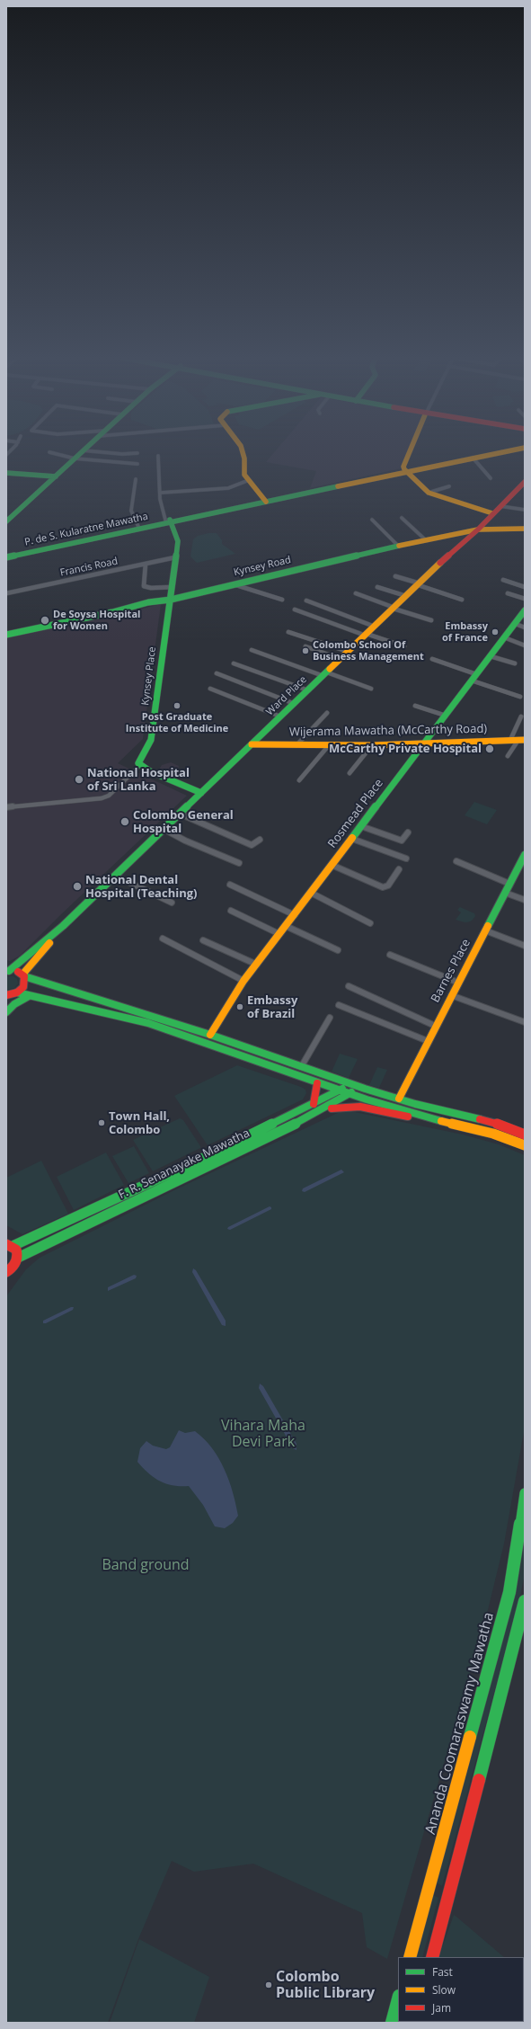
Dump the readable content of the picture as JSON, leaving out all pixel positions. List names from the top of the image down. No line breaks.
{"streets":{"main road":["P. de S. Kularatne Mawatha","Kynsey Road","Kynsey Place","Ward Place","Wijerama Mawatha (McCarthy Road)","Rosmead Place","Barnes Place","F. R. Senanayake Mawatha","Ananda Coomaraswamy Mawatha"],"street":["Francis Road"]},"crossings":[["P. de S. Kularatne Mawatha","Kynsey Place"],["Kynsey Road","Kynsey Place"],["Kynsey Road","Ward Place"],["Francis Road","Kynsey Place"],["Ward Place","Wijerama Mawatha (McCarthy Road)"],["Wijerama Mawatha (McCarthy Road)","Rosmead Place"]],"parks":["Vihara Maha Devi Park","Band ground"],"places":["De Soysa Hospital for Women","Embassy of France","Colombo School Of Business Management","Post Graduate Institute of Medicine","McCarthy Private Hospital","National Hospital of Sri Lanka","Colombo General Hospital","National Dental Hospital (Teaching)","Embassy of Brazil","Town Hall, Colombo","Colombo Public Library"],"legend":["Fast","Slow","Jam"]}
